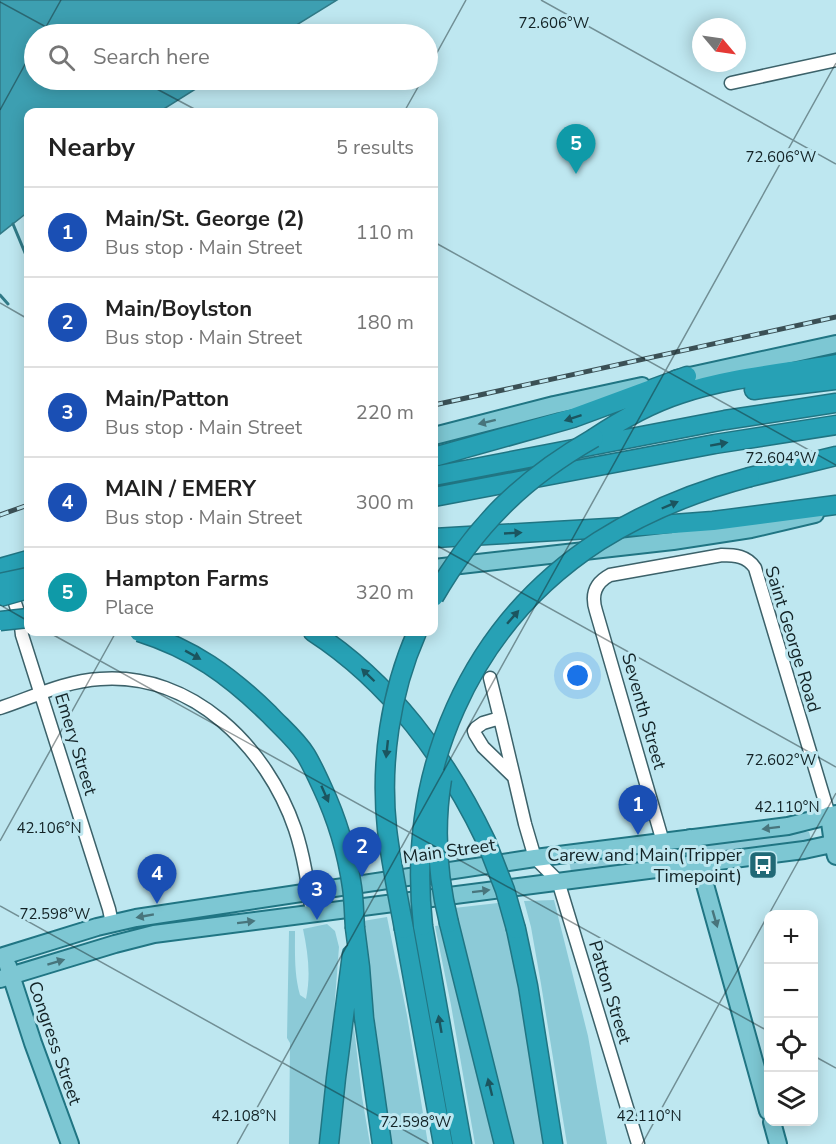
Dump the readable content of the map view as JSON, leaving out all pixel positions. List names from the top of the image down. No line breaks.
{"streets":{"main road":["Main Street","Congress Street"],"street":["Saint George Road","Seventh Street","Emery Street","Patton Street"]},"crossings":[["Saint George Road","Seventh Street"],["Saint George Road","Main Street"],["Seventh Street","Main Street"],["Emery Street","Main Street"],["Main Street","Patton Street"],["Main Street","Congress Street"]],"places":{"bus stop":["Carew and Main(Tripper Timepoint)"]},"north":"bottom right","page":{"search":"Search here","heading":["Nearby","5 results"],"pins":["5","1","2","4","3"],"list":[{"mark":"1","name":"Main/St. George (2)","note":"Bus stop · Main Street","value":"110 m"},{"mark":"2","name":"Main/Boylston","note":"Bus stop · Main Street","value":"180 m"},{"mark":"3","name":"Main/Patton","note":"Bus stop · Main Street","value":"220 m"},{"mark":"4","name":"MAIN / EMERY","note":"Bus stop · Main Street","value":"300 m"},{"mark":"5","name":"Hampton Farms","note":"Place","value":"320 m"}],"map_buttons":["+","−"]},"coordinates":["72.606°W","72.604°W","72.602°W","42.110°N","42.106°N","72.598°W","42.108°N"]}
